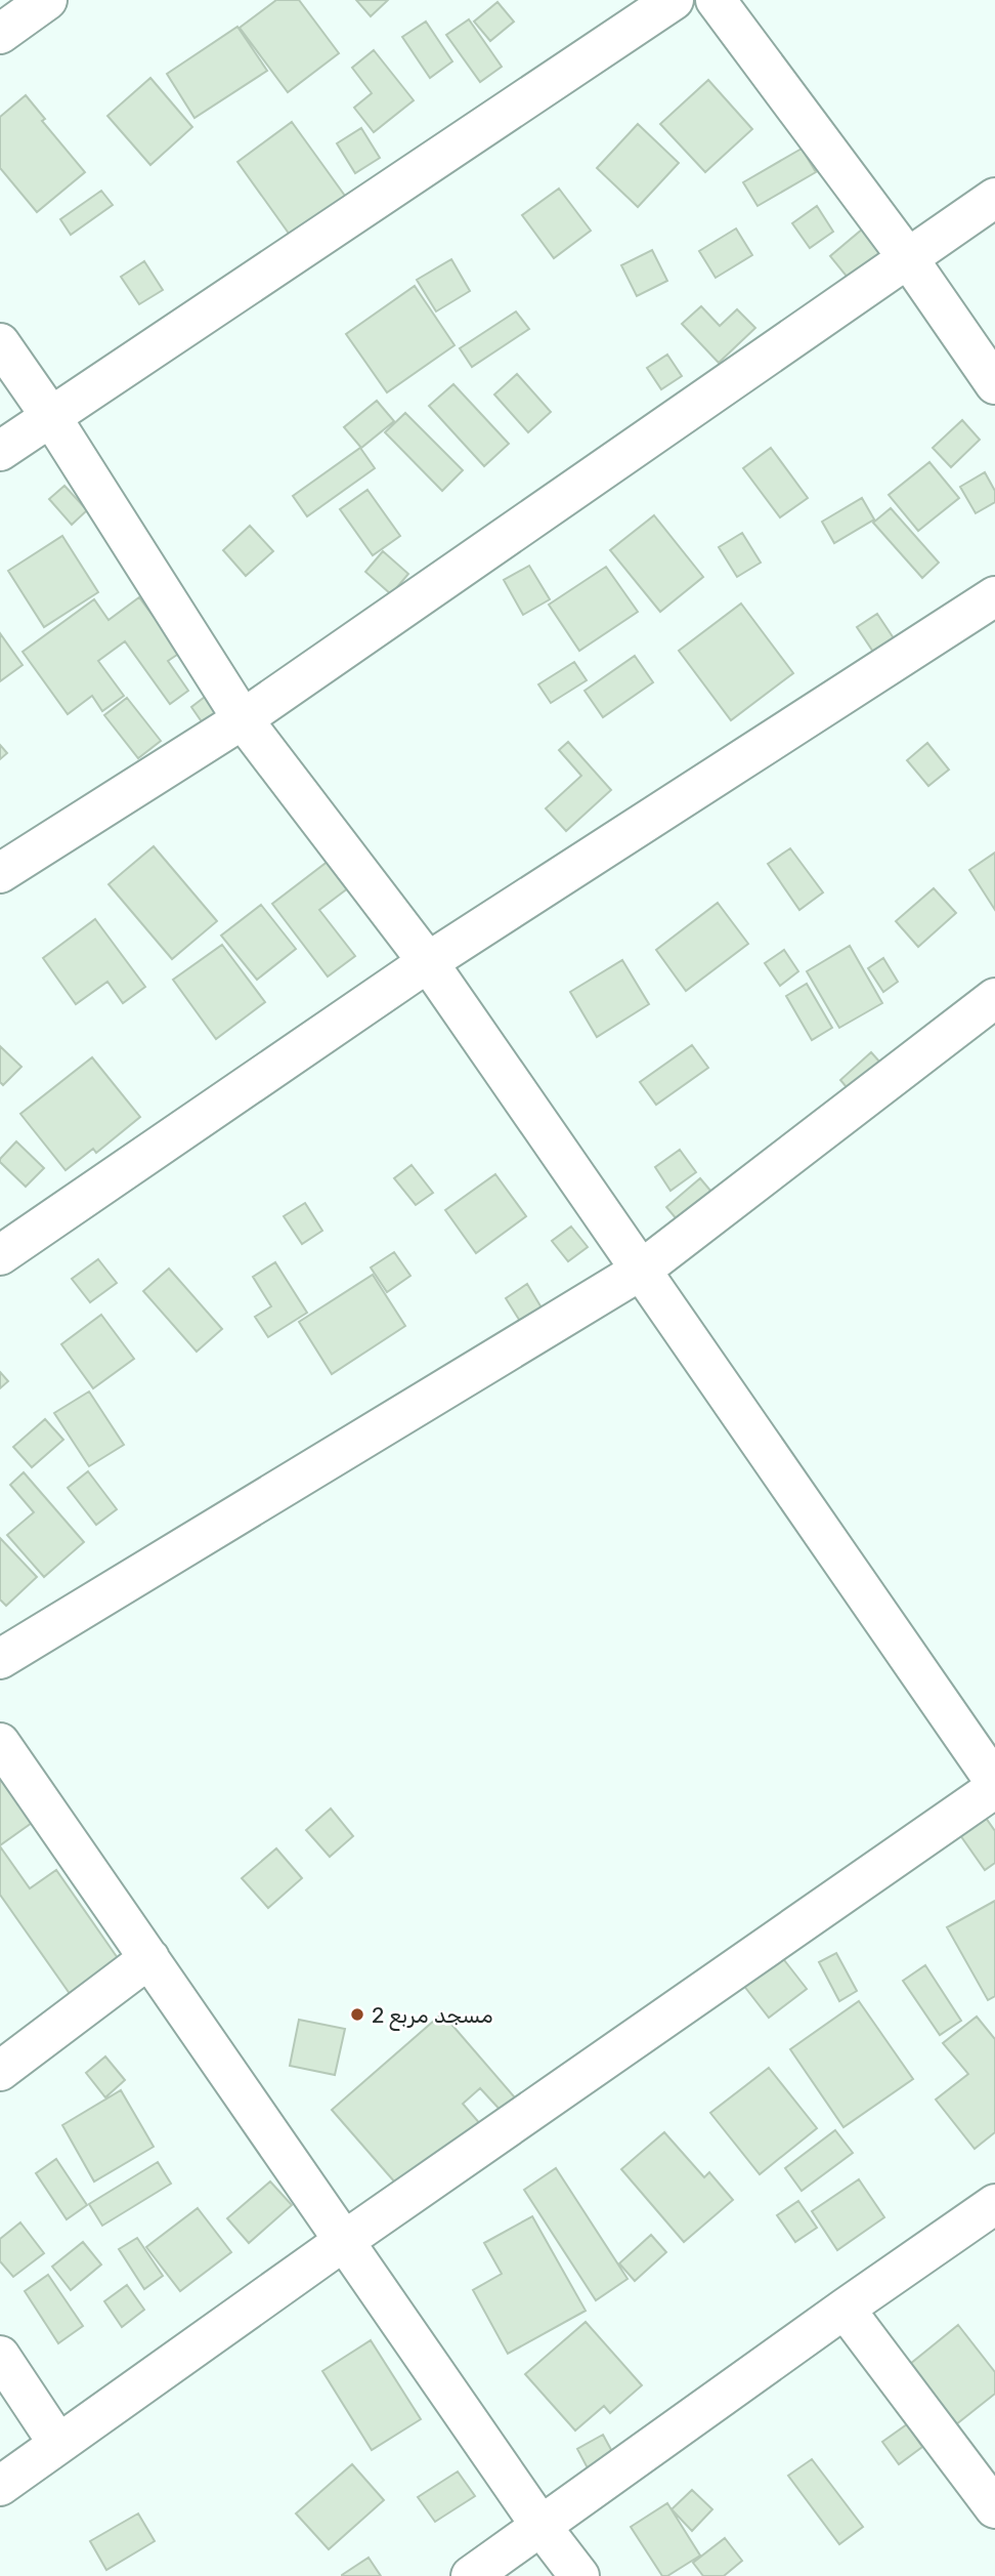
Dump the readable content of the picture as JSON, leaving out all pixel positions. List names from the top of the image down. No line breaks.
{"places":["مسجد مربع 2"]}
